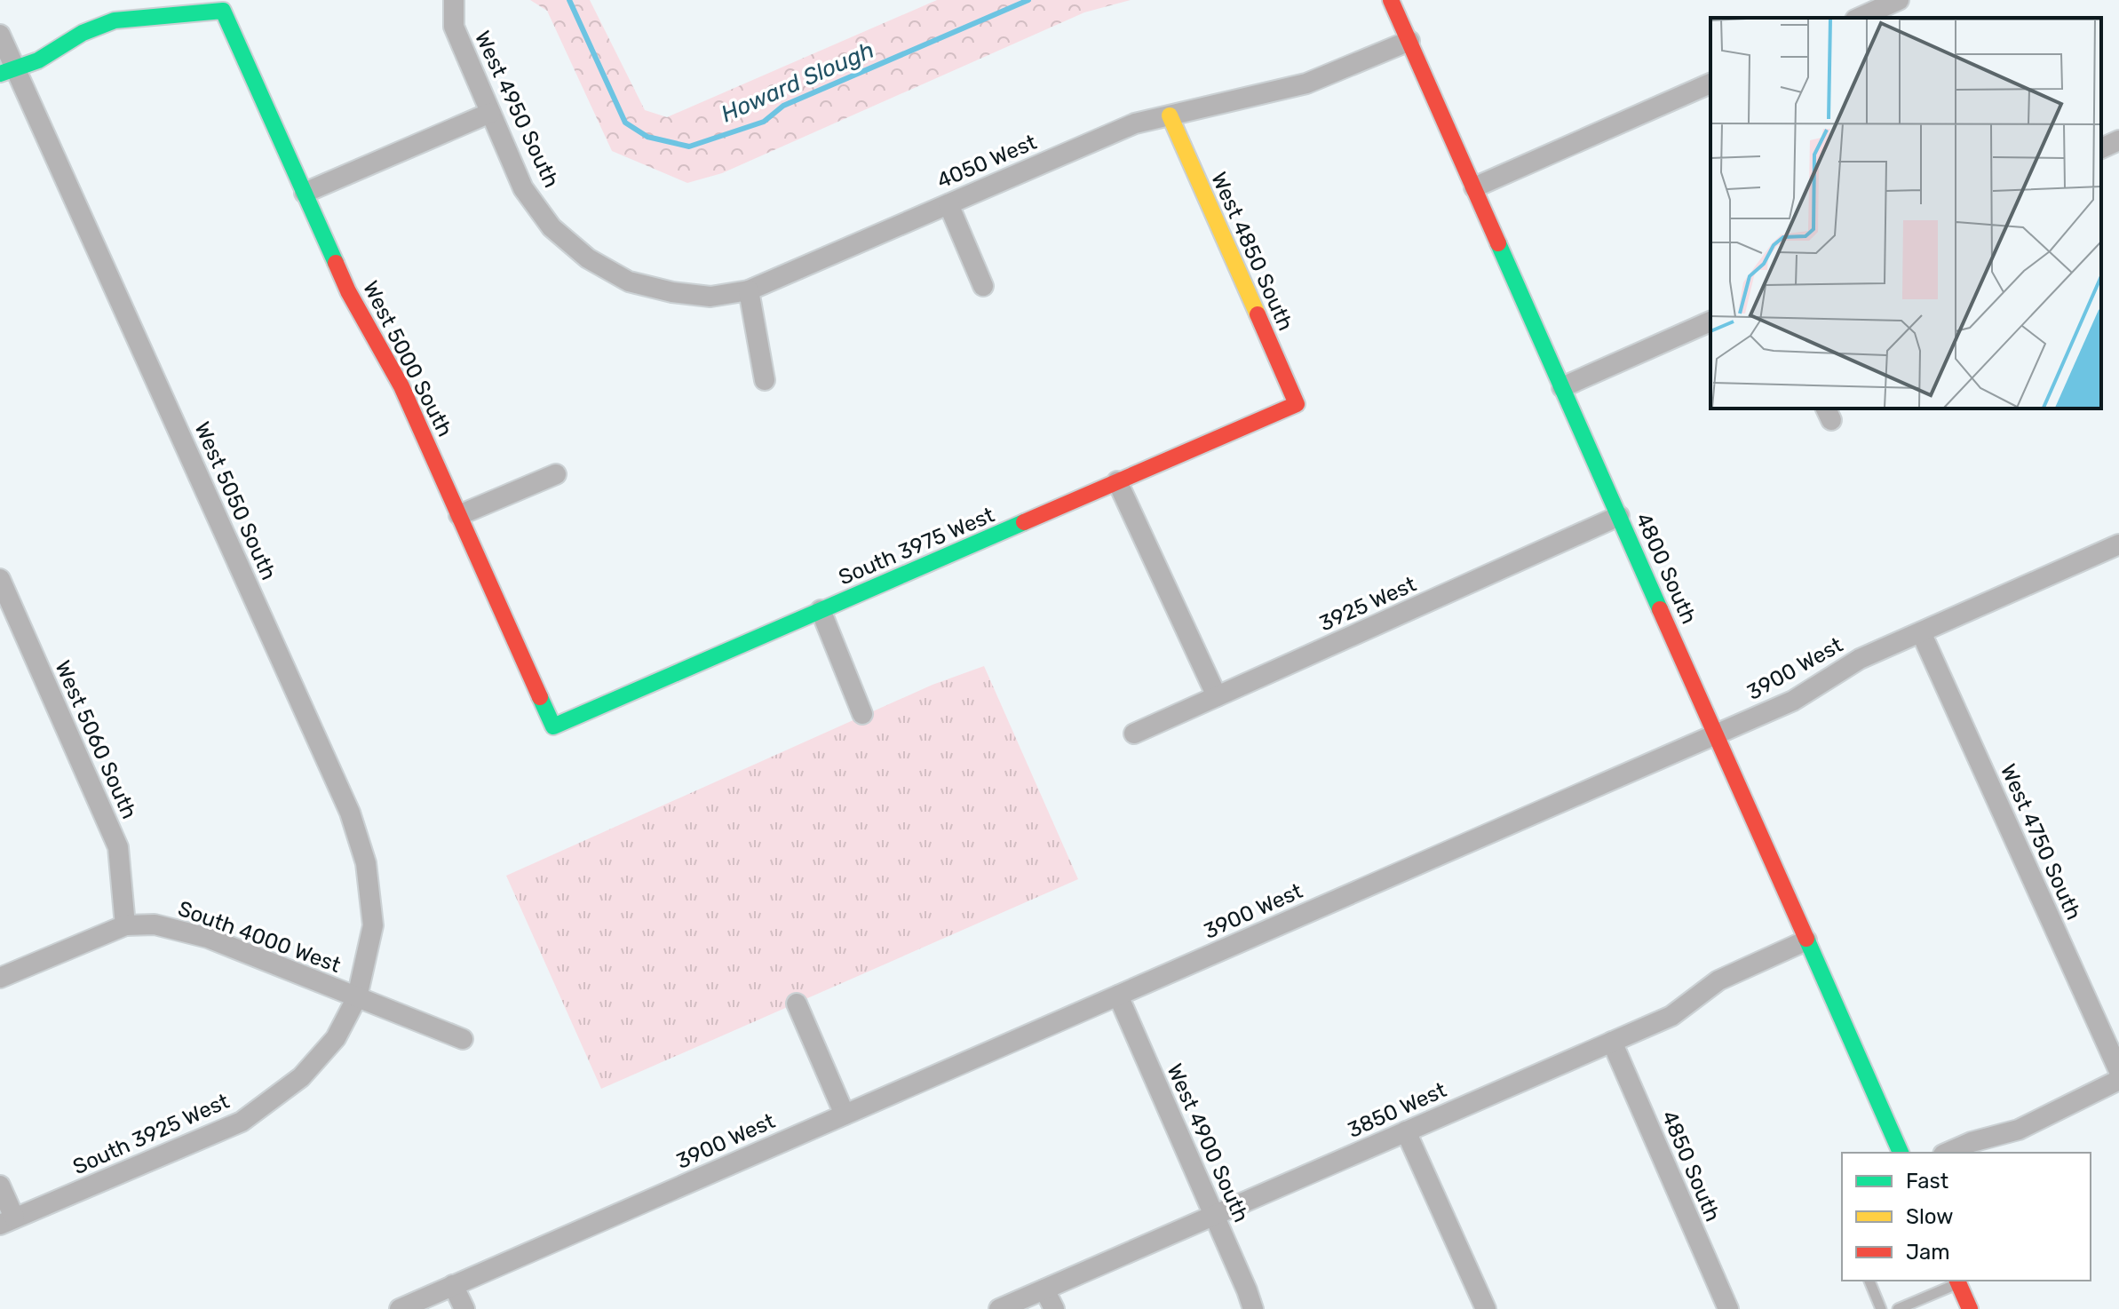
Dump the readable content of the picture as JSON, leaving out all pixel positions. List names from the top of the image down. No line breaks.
{"streets":{"street":["West 4950 South","4050 West","West 4850 South","West 5000 South","West 5050 South","South 3975 West","4800 South","3925 West","3900 West","West 5060 South","West 4750 South","South 4000 West","3850 West","South 3925 West","West 4900 South","4850 South"]},"crossings":[["West 4950 South","4050 West"],["4050 West","West 4850 South"],["4050 West","4800 South"],["West 4850 South","South 3975 West"],["West 5000 South","West 5050 South"],["West 5000 South","South 3975 West"],["West 5050 South","South 4000 West"],["West 5050 South","South 3925 West"],["4800 South","3925 West"],["4800 South","3900 West"],["4800 South","3850 West"],["3900 West","West 4750 South"],["3900 West","West 4900 South"],["West 5060 South","South 4000 West"],["South 4000 West","South 3925 West"],["3850 West","West 4900 South"],["3850 West","4850 South"]],"water":["Howard Slough"],"legend":["Fast","Slow","Jam"]}
